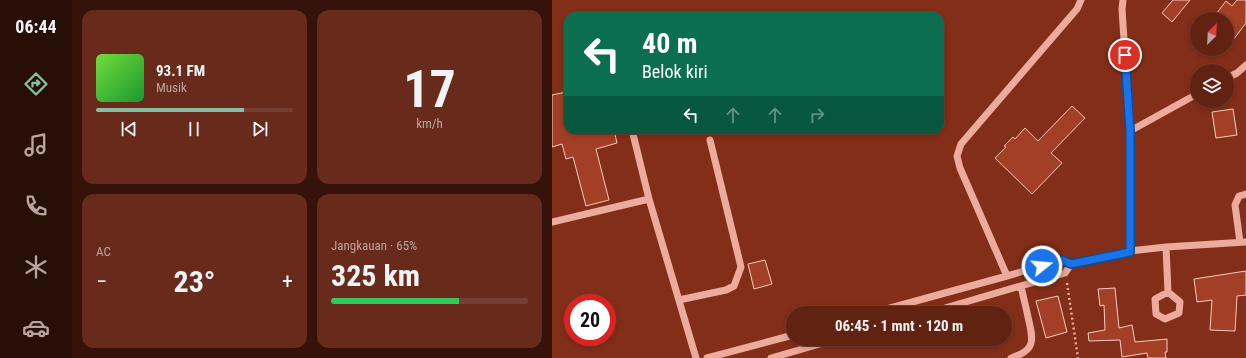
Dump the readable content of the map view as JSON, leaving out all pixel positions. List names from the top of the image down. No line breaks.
{"north":"top right","page":{"tabs":"06:44","tile":[["17","km/h"],"AC",["Jangkauan · 65%","325 km"]],"turn":["40 m","Belok kiri"],"song":["93.1 FM","Musik"],"heat":["−","23°","+"],"limit":"20","trip":"06:45 · 1 mnt · 120 m"}}
